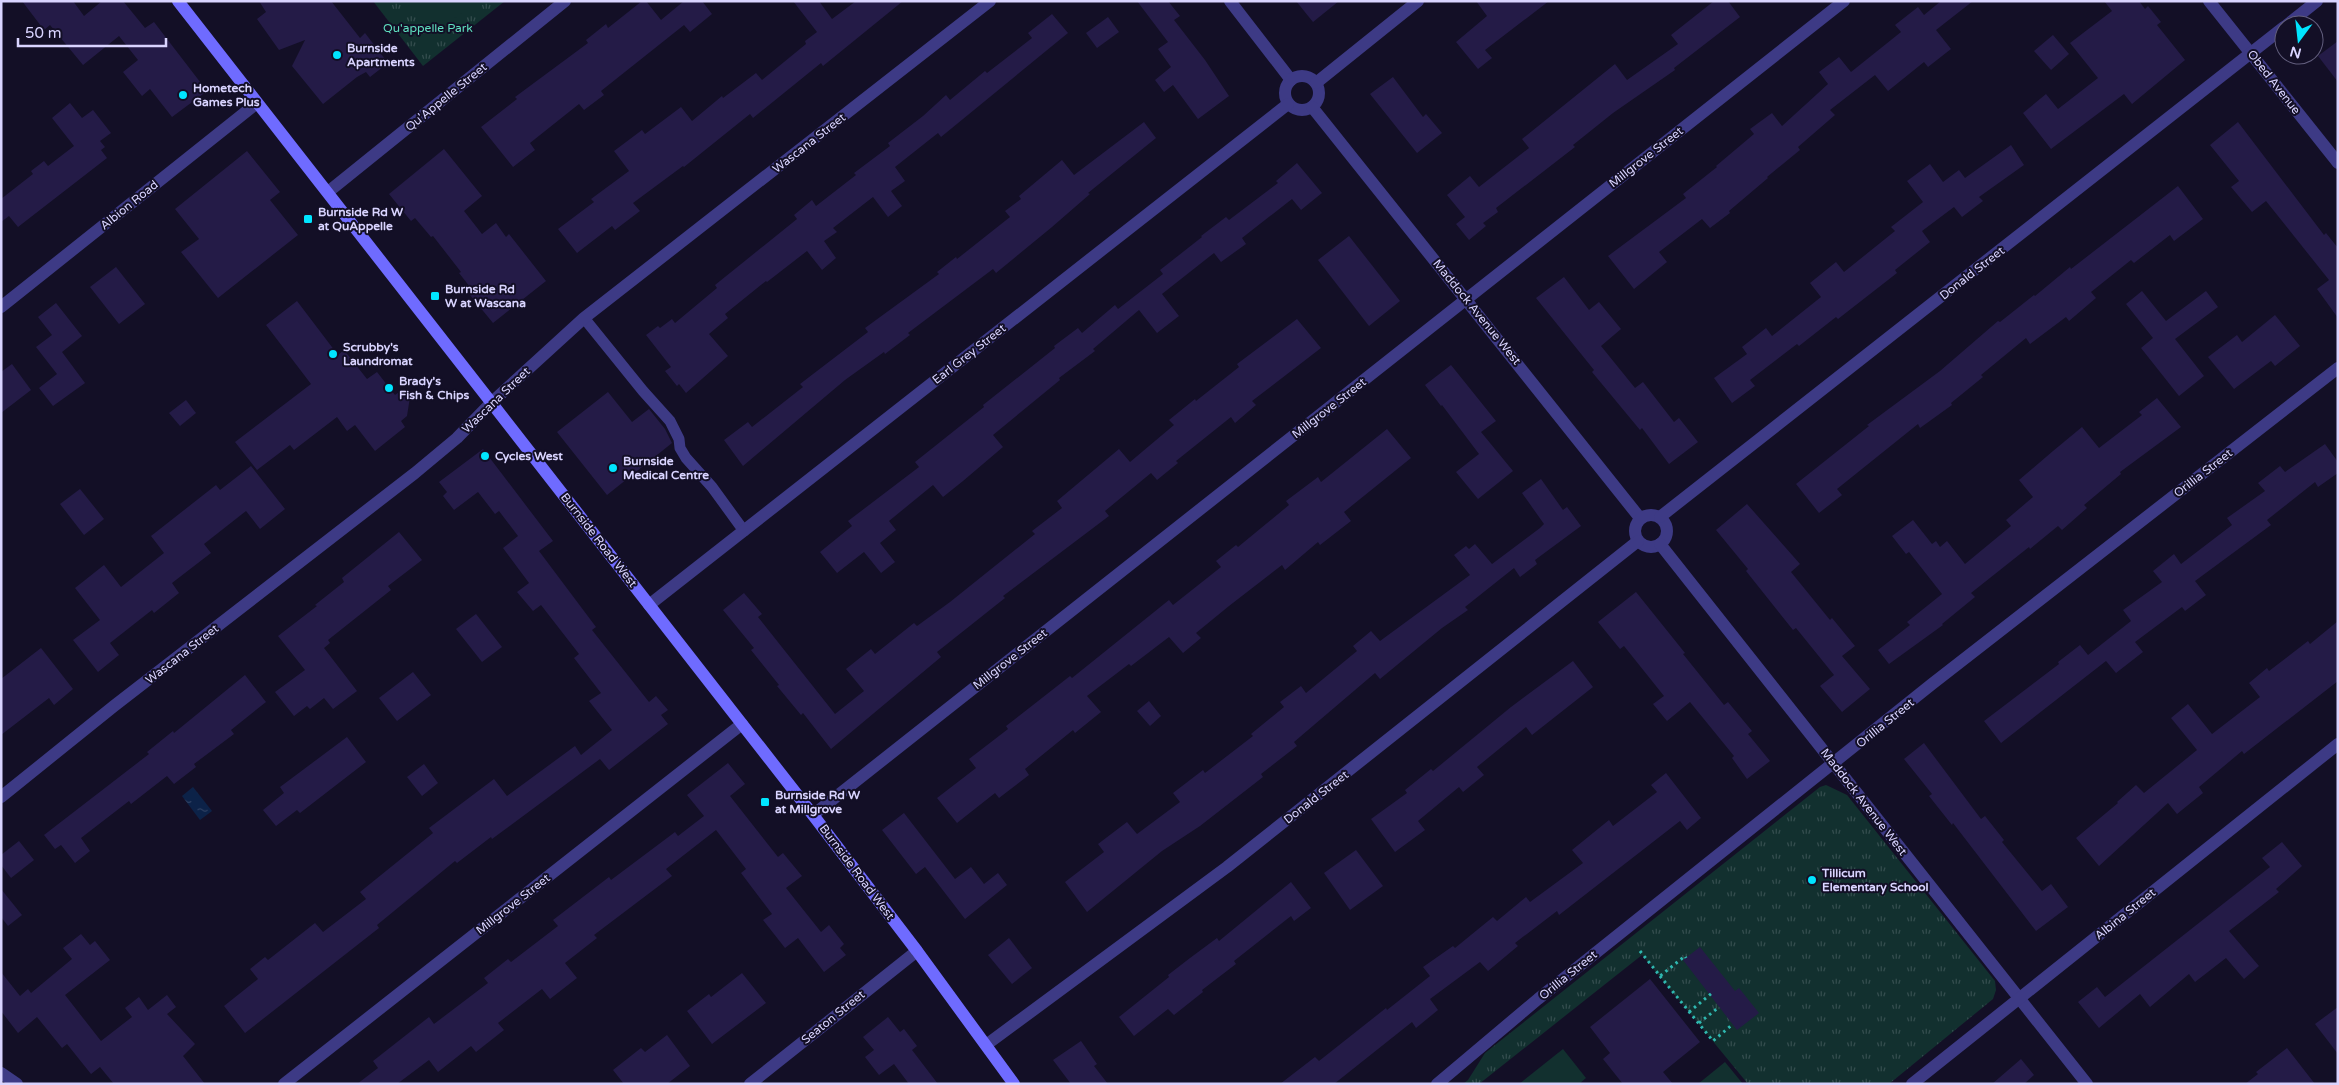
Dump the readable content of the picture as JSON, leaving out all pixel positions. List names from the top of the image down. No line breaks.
{"streets":{"main road":["Burnside Road West"],"street":["Obed Avenue","Qu'Appelle Street","Wascana Street","Millgrove Street","Albion Road","Donald Street","Maddock Avenue West","Earl Grey Street","Orillia Street","Albina Street","Seaton Street"]},"crossings":[["Obed Avenue","Donald Street"],["Qu'Appelle Street","Burnside Road West"],["Wascana Street","Burnside Road West"],["Millgrove Street","Maddock Avenue West"],["Millgrove Street","Burnside Road West"],["Albion Road","Burnside Road West"],["Donald Street","Maddock Avenue West"],["Donald Street","Burnside Road West"],["Maddock Avenue West","Earl Grey Street"],["Maddock Avenue West","Orillia Street"],["Maddock Avenue West","Albina Street"],["Earl Grey Street","Burnside Road West"],["Burnside Road West","Seaton Street"]],"parks":["Qu'appelle Park"],"places":{"other":["Burnside Apartments","Hometech Games Plus","Scrubby's Laundromat","Brady's Fish & Chips","Cycles West","Burnside Medical Centre","Tillicum Elementary School"],"transit":["Burnside Rd W at QuAppelle","Burnside Rd W at Wascana","Burnside Rd W at Millgrove"]},"scale_bar":"50 m","north":"bottom"}
